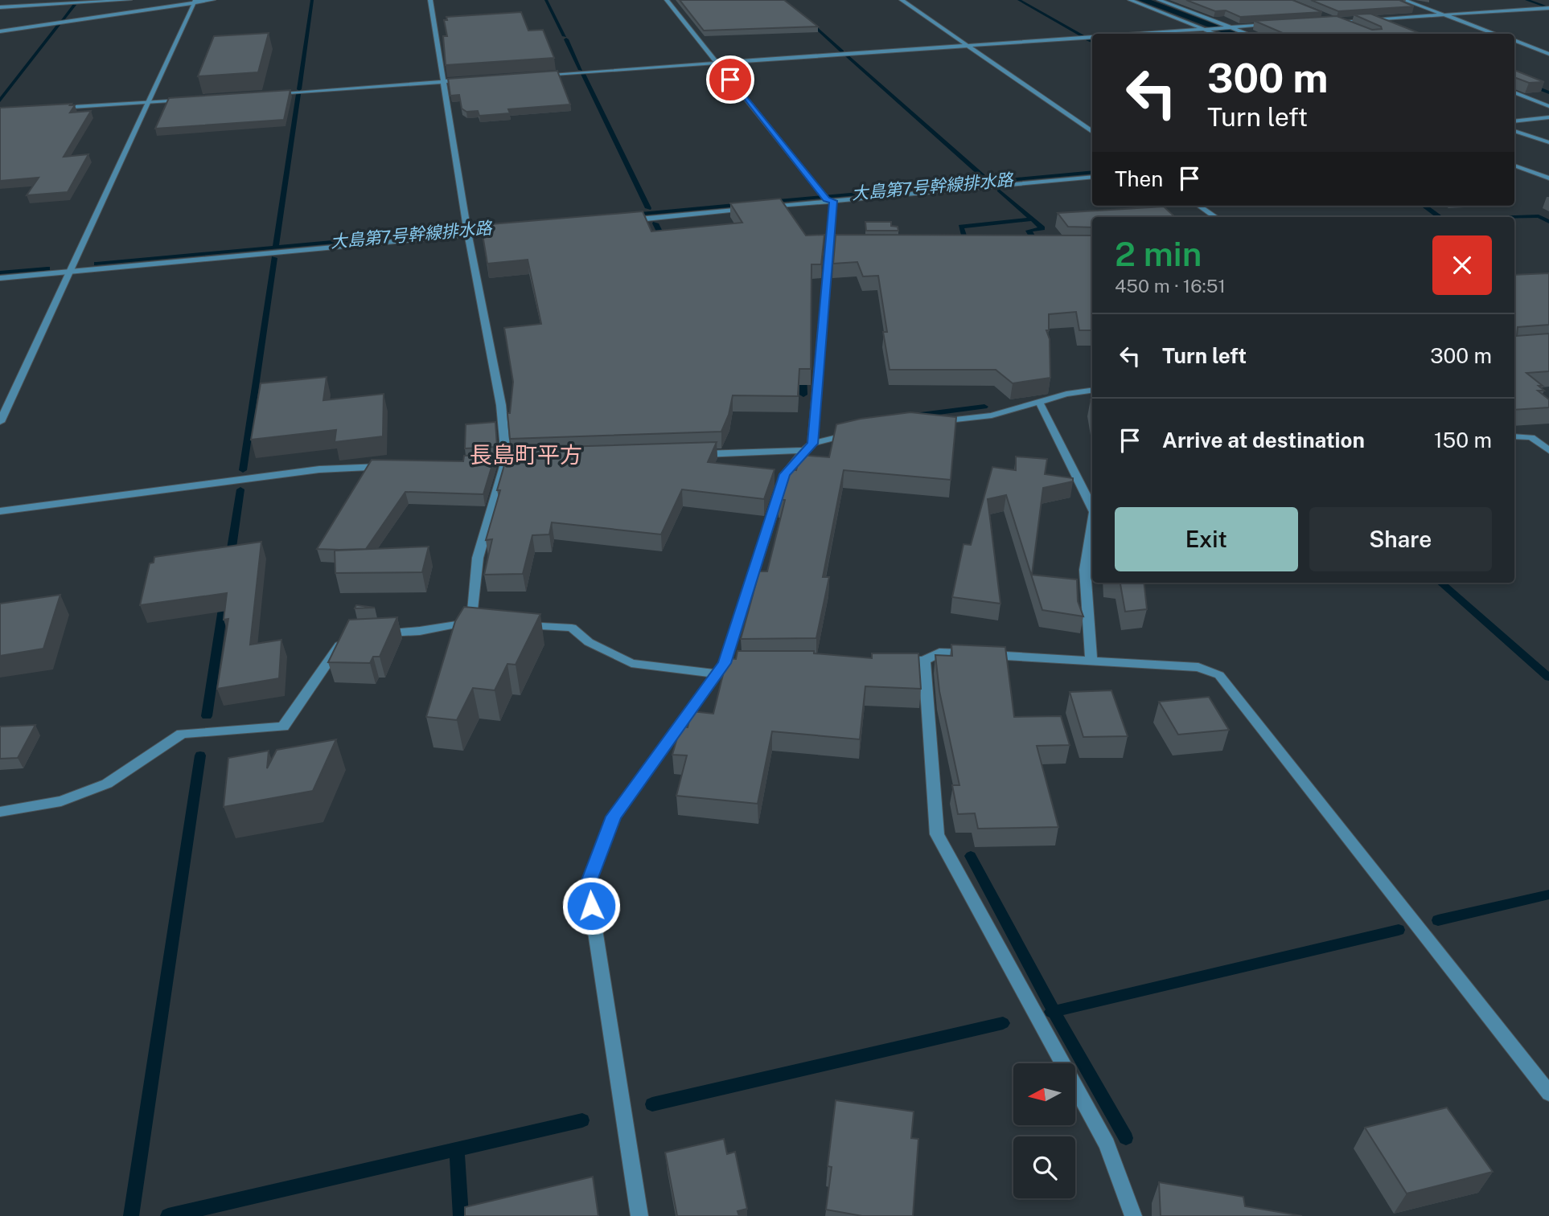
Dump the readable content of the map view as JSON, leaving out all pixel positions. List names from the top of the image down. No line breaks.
{"districts":["長島町平方"],"water":["大島第7号幹線排水路"],"north":"left","page":{"turn":["300 m","Turn left"],"then":"Then","heading":["2 min","450 m · 16:51"],"list":[{"name":"Turn left","value":"300 m"},{"name":"Arrive at destination","value":"150 m"}],"buttons":["Exit","Share"]}}
